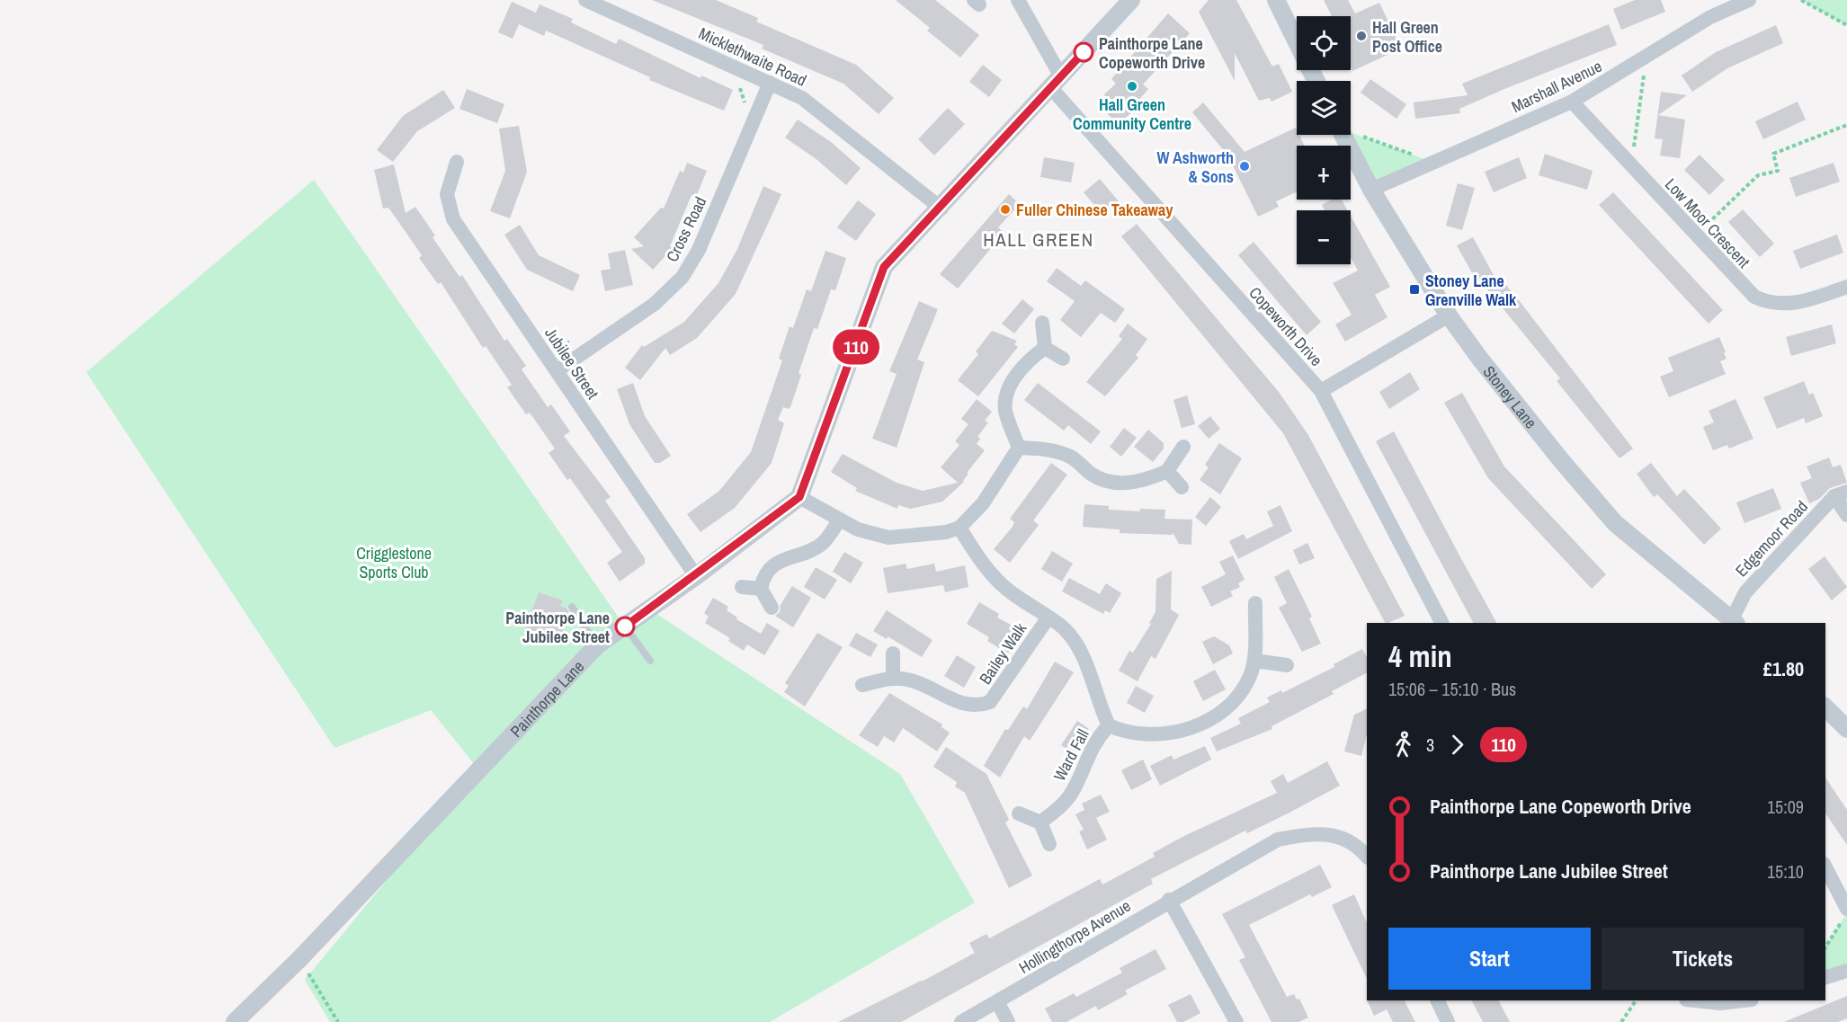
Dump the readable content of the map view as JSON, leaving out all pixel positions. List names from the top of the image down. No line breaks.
{"streets":{"street":["Micklethwaite Road","Marshall Avenue","Low Moor Crescent","Cross Road","Copeworth Drive","Jubilee Street","Stoney Lane","Edgemoor Road","Bailey Walk","Painthorpe Lane","Ward Fall","Hollingthorpe Avenue"]},"crossings":[["Micklethwaite Road","Cross Road"],["Marshall Avenue","Low Moor Crescent"],["Marshall Avenue","Stoney Lane"],["Cross Road","Jubilee Street"],["Jubilee Street","Painthorpe Lane"],["Stoney Lane","Edgemoor Road"]],"districts":["HALL GREEN"],"parks":["Crigglestone Sports Club"],"places":{"other":["Hall Green Post Office","Painthorpe Lane Copeworth Drive","Hall Green Community Centre","W Ashworth & Sons","Fuller Chinese Takeaway","Painthorpe Lane Jubilee Street"],"transit":["Stoney Lane Grenville Walk"]},"lines":["bus line 110"],"page":{"on_map":"110","map_buttons":["+","−"],"heading":["4 min","15:06 – 15:10 · Bus","£1.80"],"legs":["3","110"],"list":[{"name":"Painthorpe Lane Copeworth Drive","value":"15:09"},{"name":"Painthorpe Lane Jubilee Street","value":"15:10"}],"buttons":["Start","Tickets"]}}
